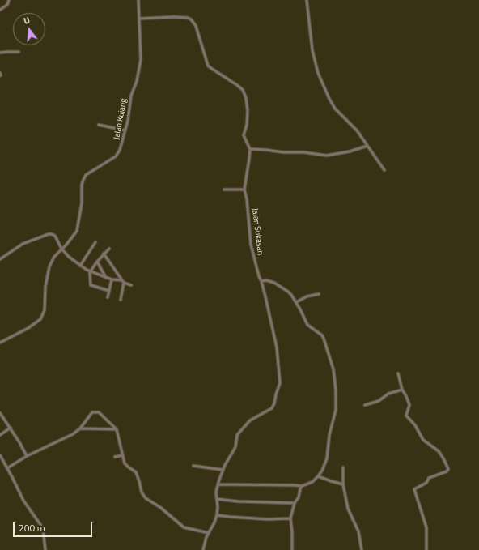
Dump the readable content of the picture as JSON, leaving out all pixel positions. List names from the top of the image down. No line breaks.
{"streets":{"street":["Jalan Kujang","Jalan Sukasari"]},"crossings":[["Jalan Kujang","Jalan Sukasari"]],"scale_bar":"200 m","north":"top"}
